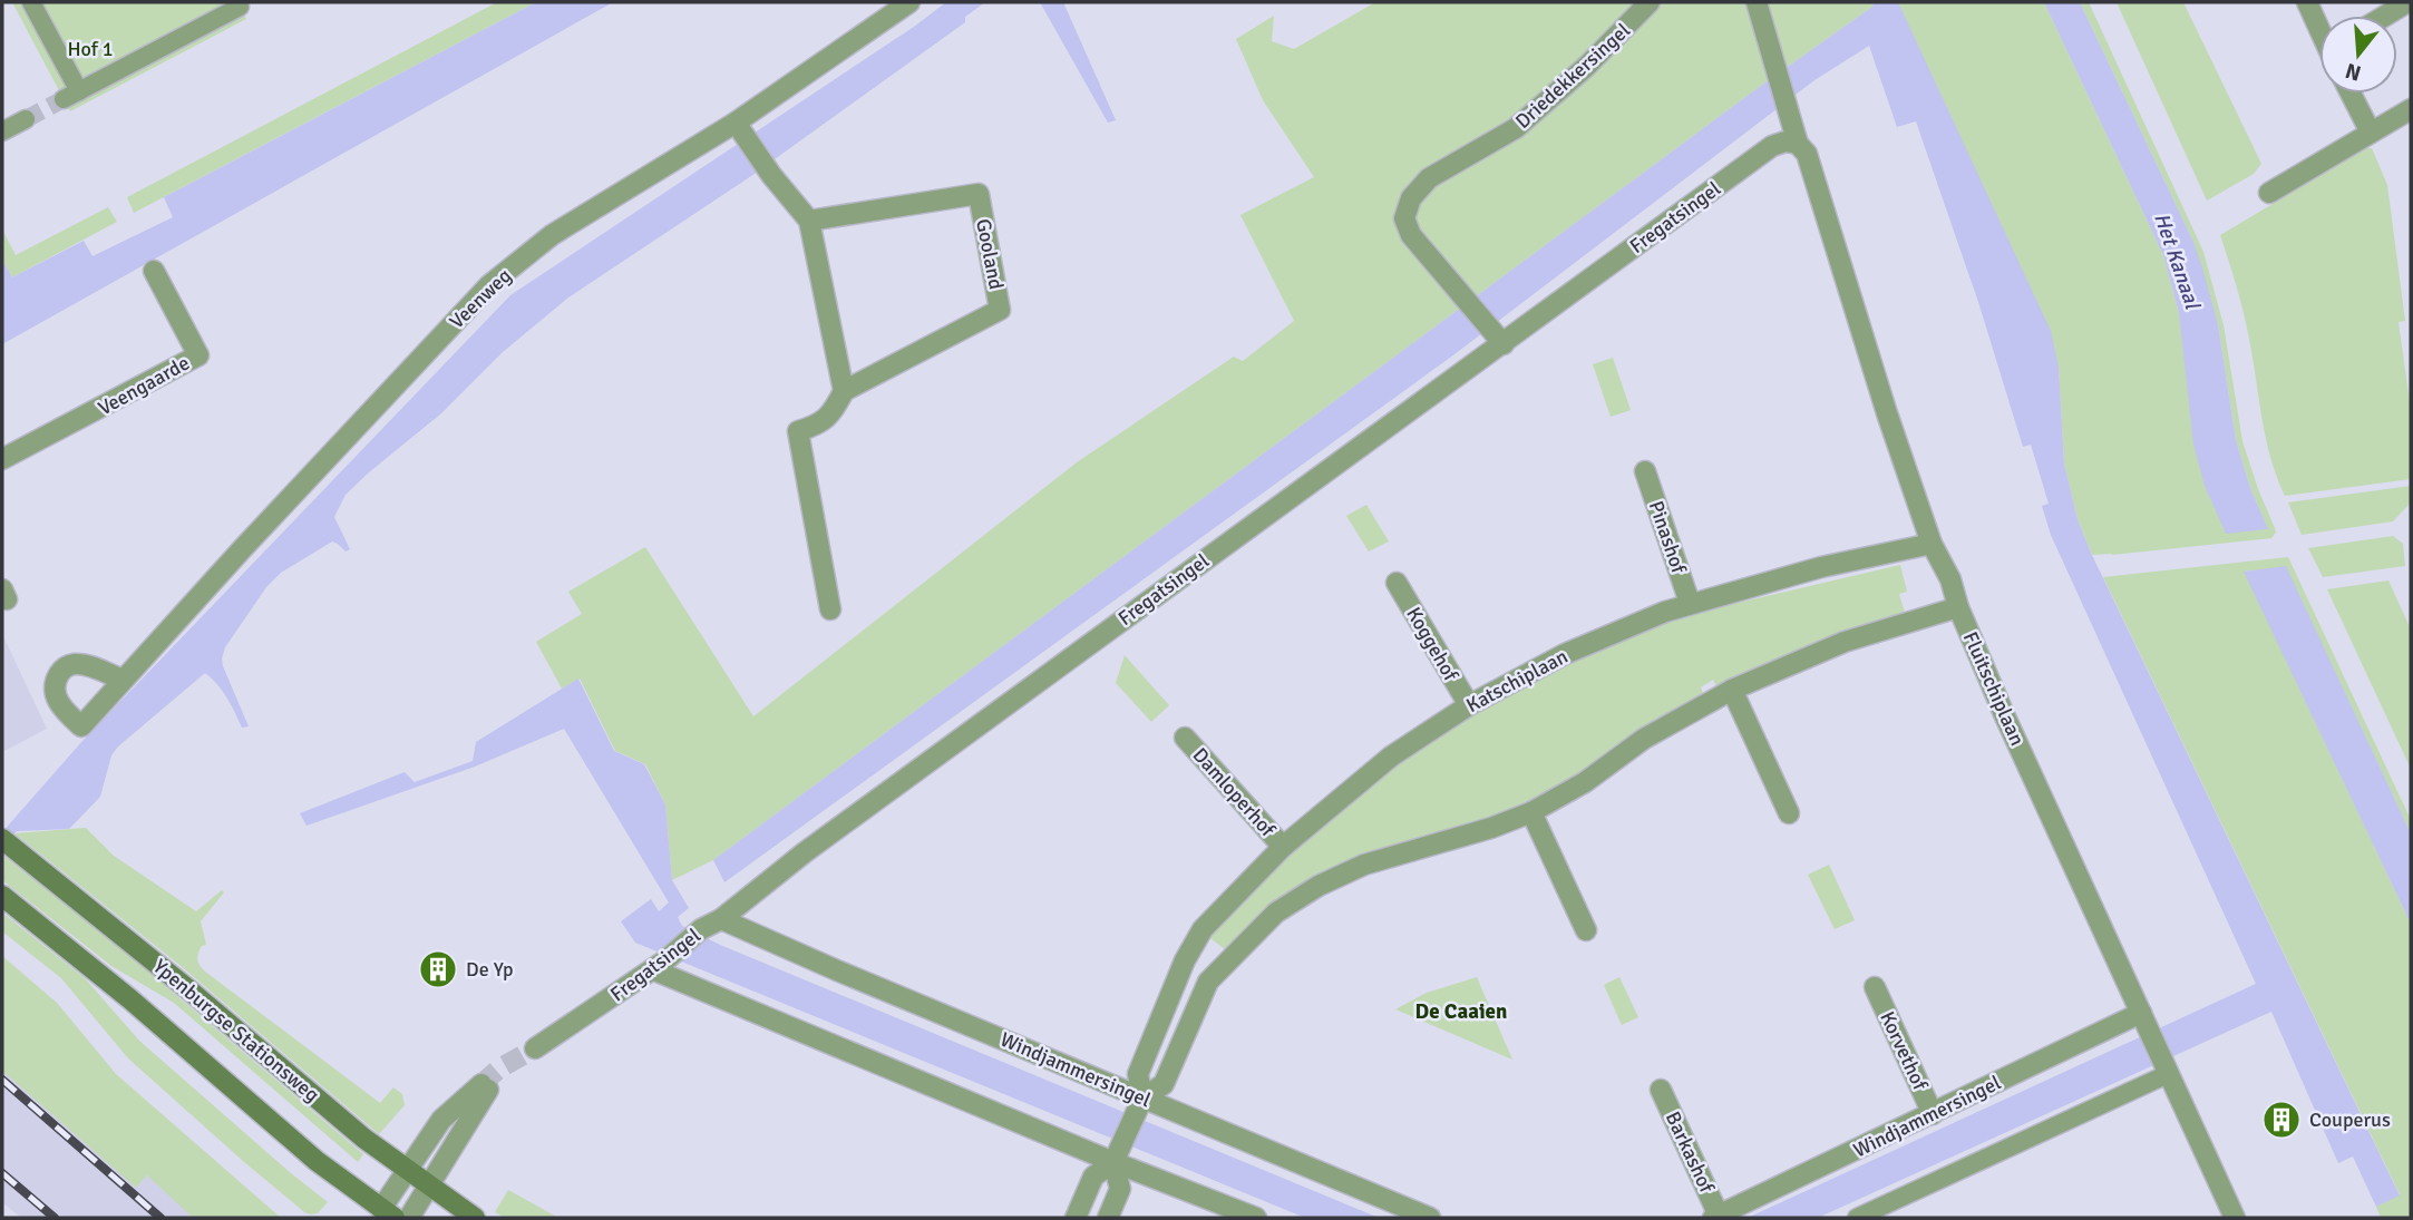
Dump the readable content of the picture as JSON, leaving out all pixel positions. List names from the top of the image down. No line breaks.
{"streets":{"main road":["Ypenburgse Stationsweg"],"street":["Driedekkersingel","Fregatsingel","Gooland","Veenweg","Veengaarde","Pinashof","Koggehof","Katschiplaan","Fluitschiplaan","Damloperhof","Korvethof","Windjammersingel","Barkashof"]},"crossings":[["Driedekkersingel","Fregatsingel"],["Fregatsingel","Fluitschiplaan"],["Fregatsingel","Windjammersingel"],["Pinashof","Katschiplaan"],["Koggehof","Katschiplaan"],["Katschiplaan","Fluitschiplaan"],["Katschiplaan","Damloperhof"],["Katschiplaan","Windjammersingel"],["Fluitschiplaan","Windjammersingel"],["Korvethof","Windjammersingel"],["Windjammersingel","Barkashof"]],"districts":["De Caaien"],"water":["Het Kanaal"],"parks":["Hof 1"],"places":{"building":["De Yp","Couperus"]},"north":"bottom"}
